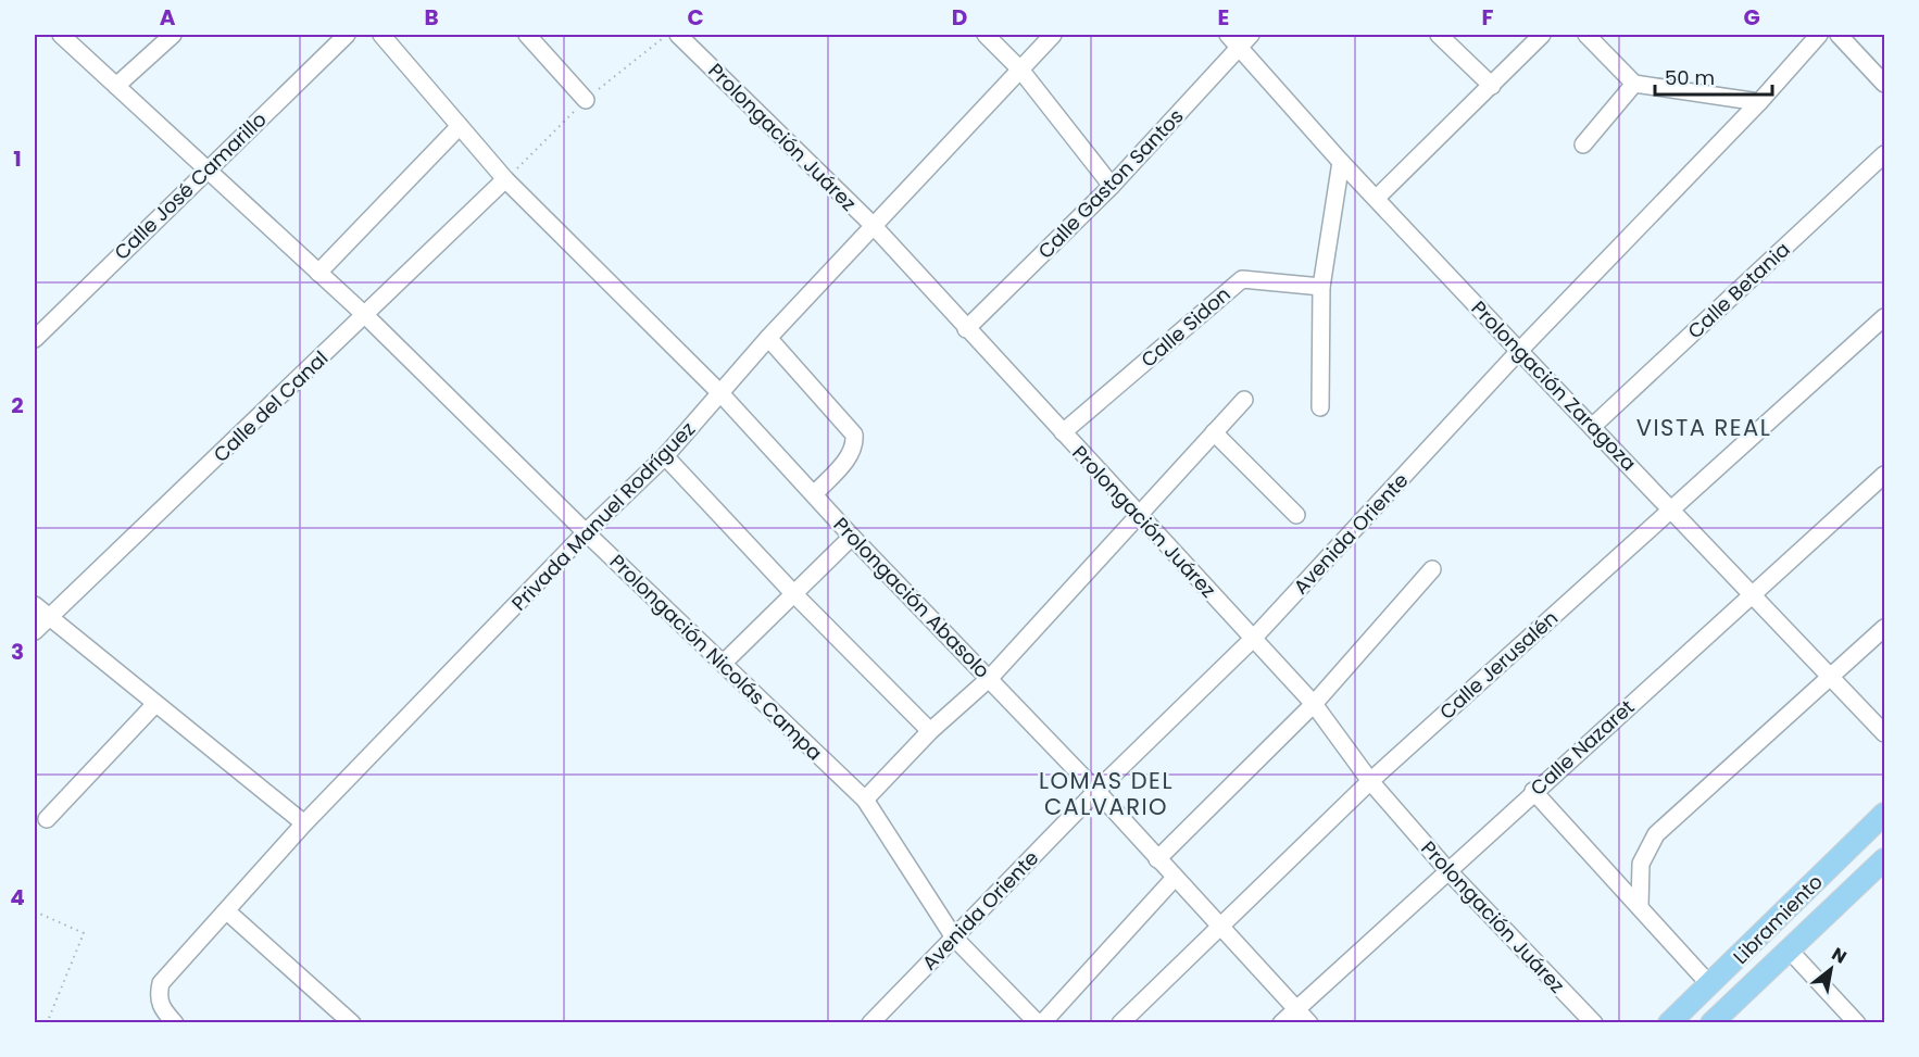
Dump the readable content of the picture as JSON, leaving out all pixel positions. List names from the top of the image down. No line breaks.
{"streets":{"main road":["Libramiento"],"street":["Prolongación Juárez","Calle Gaston Santos","Calle José Camarillo","Calle Betania","Calle Sidon","Prolongación Zaragoza","Calle del Canal","Privada Manuel Rodríguez","Avenida Oriente","Prolongación Abasolo","Prolongación Nicolás Campa","Calle Jerusalén","Calle Nazaret"]},"crossings":[["Prolongación Juárez","Calle Gaston Santos"],["Prolongación Juárez","Calle Sidon"],["Prolongación Juárez","Privada Manuel Rodríguez"],["Prolongación Juárez","Avenida Oriente"],["Prolongación Juárez","Calle Jerusalén"],["Prolongación Juárez","Calle Nazaret"],["Calle Gaston Santos","Prolongación Zaragoza"],["Calle José Camarillo","Prolongación Nicolás Campa"],["Calle Betania","Prolongación Zaragoza"],["Prolongación Zaragoza","Avenida Oriente"],["Prolongación Zaragoza","Calle Jerusalén"],["Prolongación Zaragoza","Calle Nazaret"],["Calle del Canal","Prolongación Abasolo"],["Calle del Canal","Prolongación Nicolás Campa"],["Privada Manuel Rodríguez","Prolongación Abasolo"],["Privada Manuel Rodríguez","Prolongación Nicolás Campa"],["Avenida Oriente","Prolongación Abasolo"],["Avenida Oriente","Prolongación Nicolás Campa"],["Prolongación Abasolo","Calle Jerusalén"],["Prolongación Abasolo","Calle Nazaret"]],"districts":["VISTA REAL","LOMAS DEL CALVARIO"],"scale_bar":"50 m","north":"top right","grid":{"columns":["A","B","C","D","E","F","G"],"rows":["1","2","3","4"]}}
